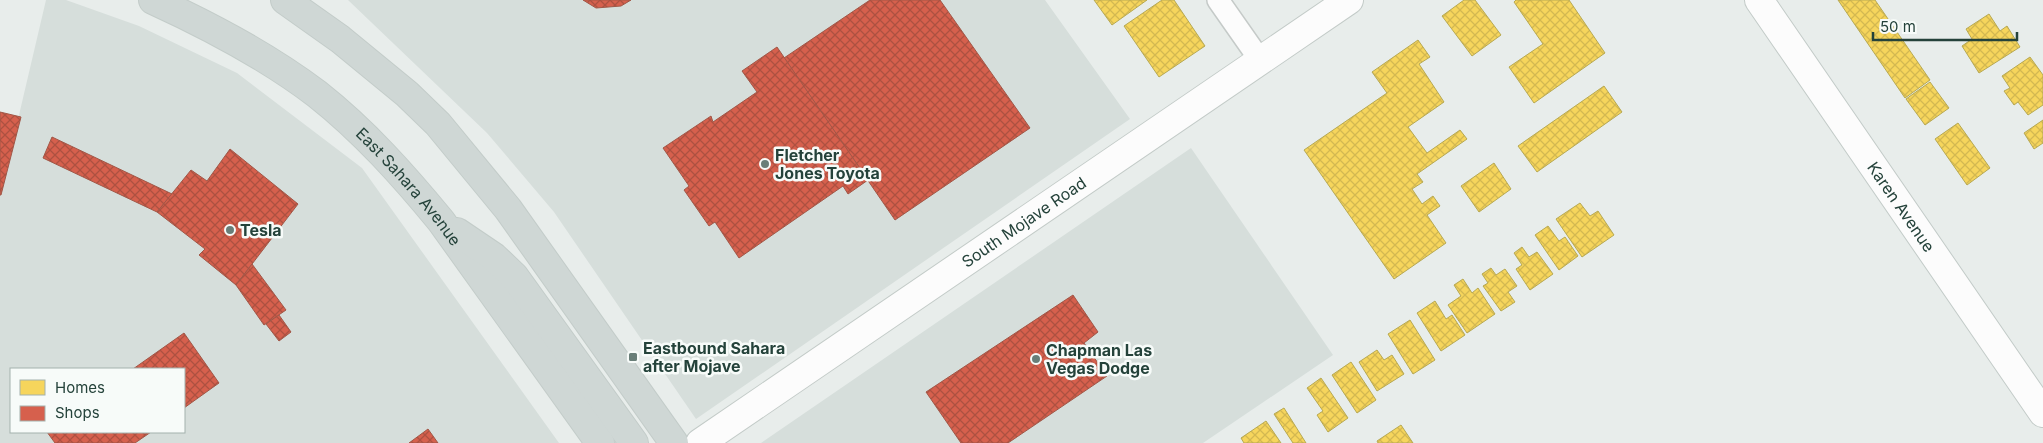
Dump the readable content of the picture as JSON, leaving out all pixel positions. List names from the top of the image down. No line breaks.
{"streets":{"main road":["East Sahara Avenue"],"street":["Karen Avenue","South Mojave Road"]},"places":{"other":["Fletcher Jones Toyota","Tesla","Chapman Las Vegas Dodge"],"transit":["Eastbound Sahara after Mojave"]},"legend":["Homes","Shops"],"scale_bar":"50 m"}
